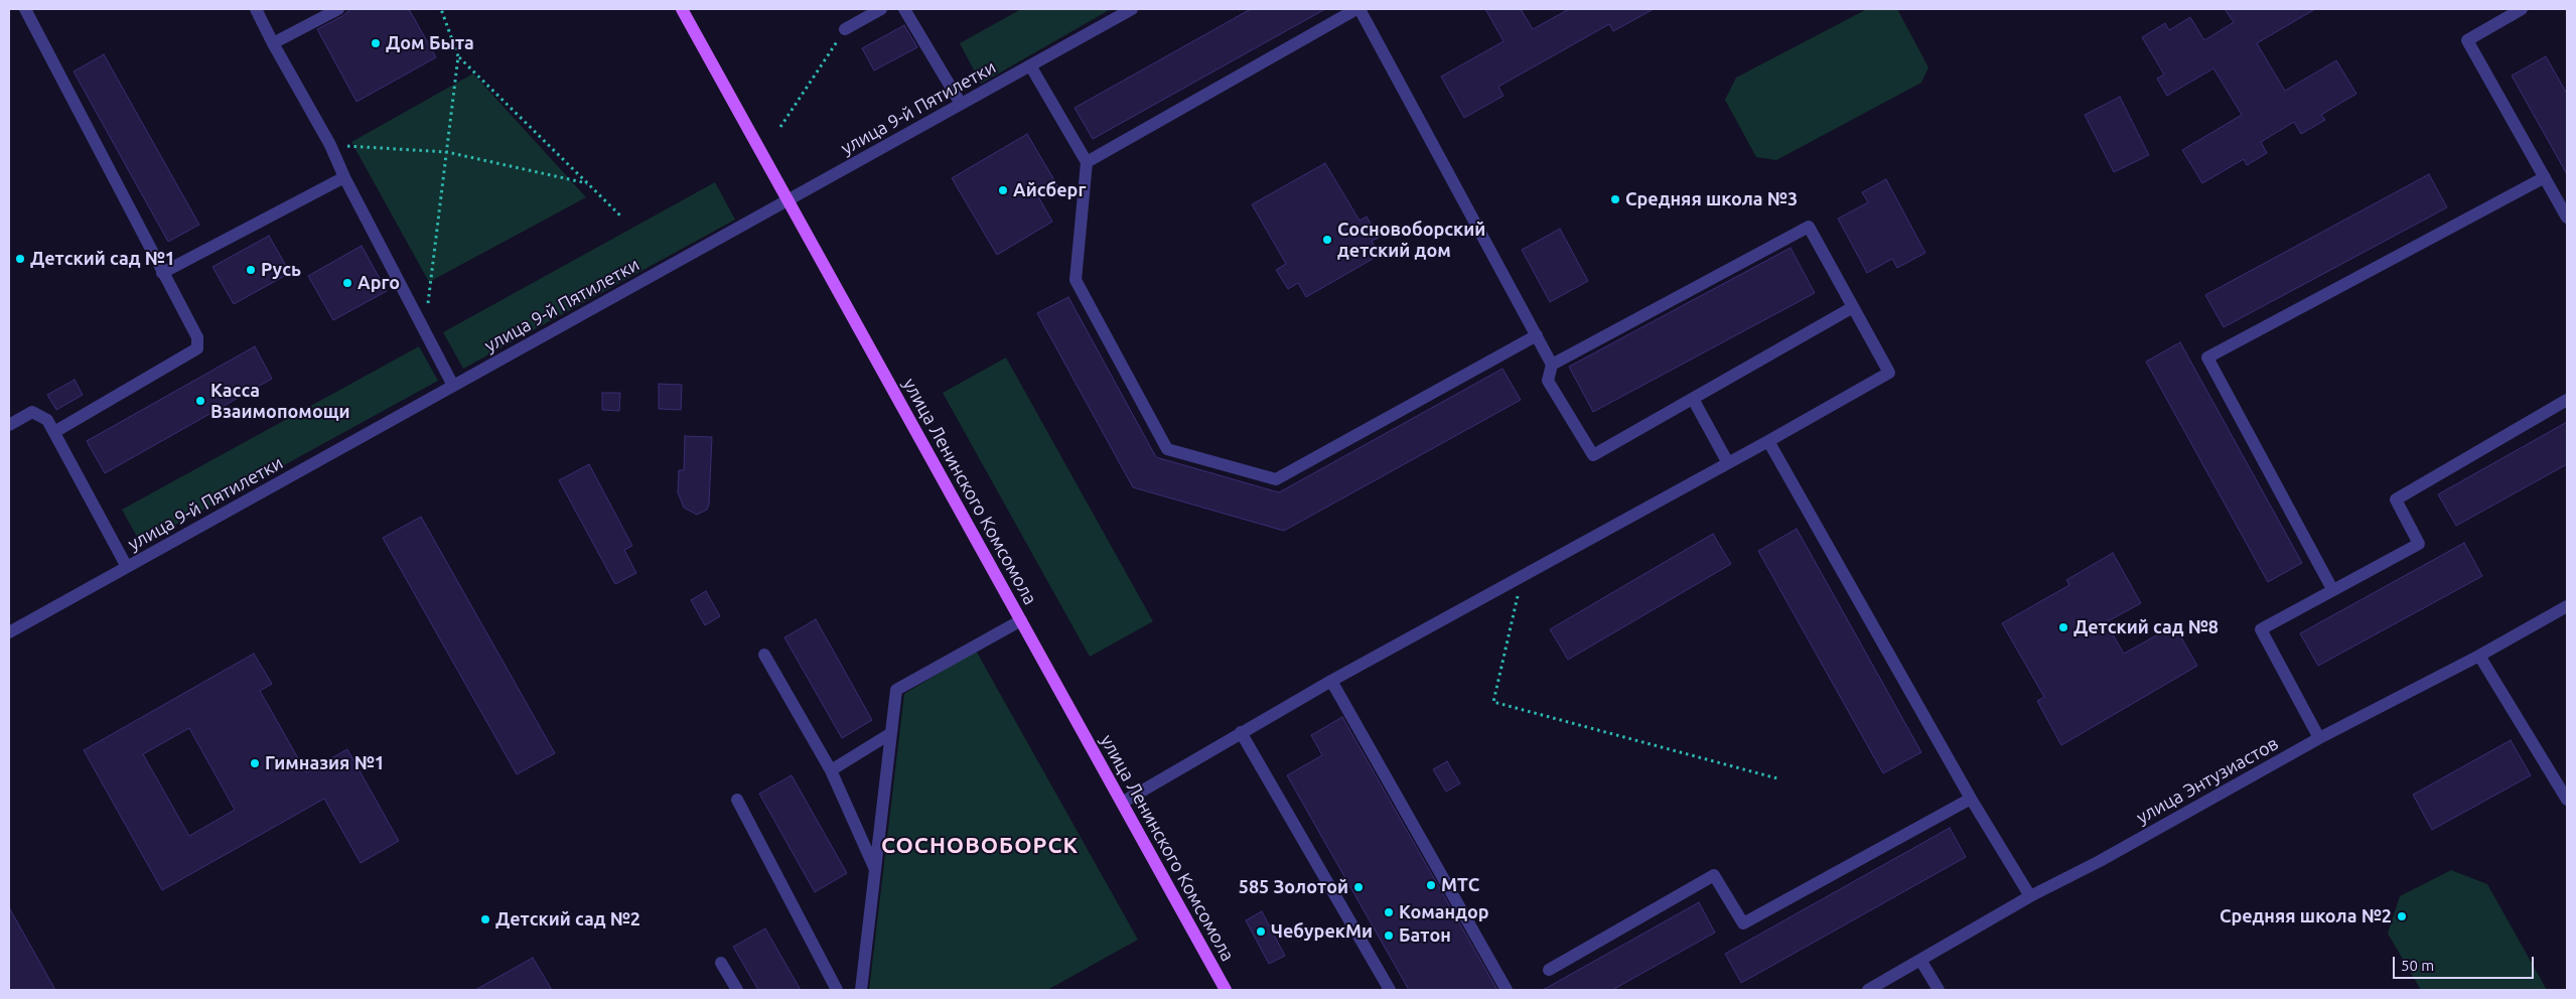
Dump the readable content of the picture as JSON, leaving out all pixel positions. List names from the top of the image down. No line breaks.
{"streets":{"main road":["улица Ленинского Комсомола"],"street":["улица 9-й Пятилетки","улица Энтузиастов"]},"crossings":[["улица 9-й Пятилетки","улица Ленинского Комсомола"]],"districts":["СОСНОВОБОРСК"],"places":["Дом Быта","Айсберг","Средняя школа №3","Сосновоборский детский дом","Детский сад №1","Русь","Арго","Касса Взаимопомощи","Детский сад №8","Гимназия №1","МТС","585 Золотой","Командор","Средняя школа №2","Детский сад №2","ЧебурекМи","Батон"],"scale_bar":"50 m"}
